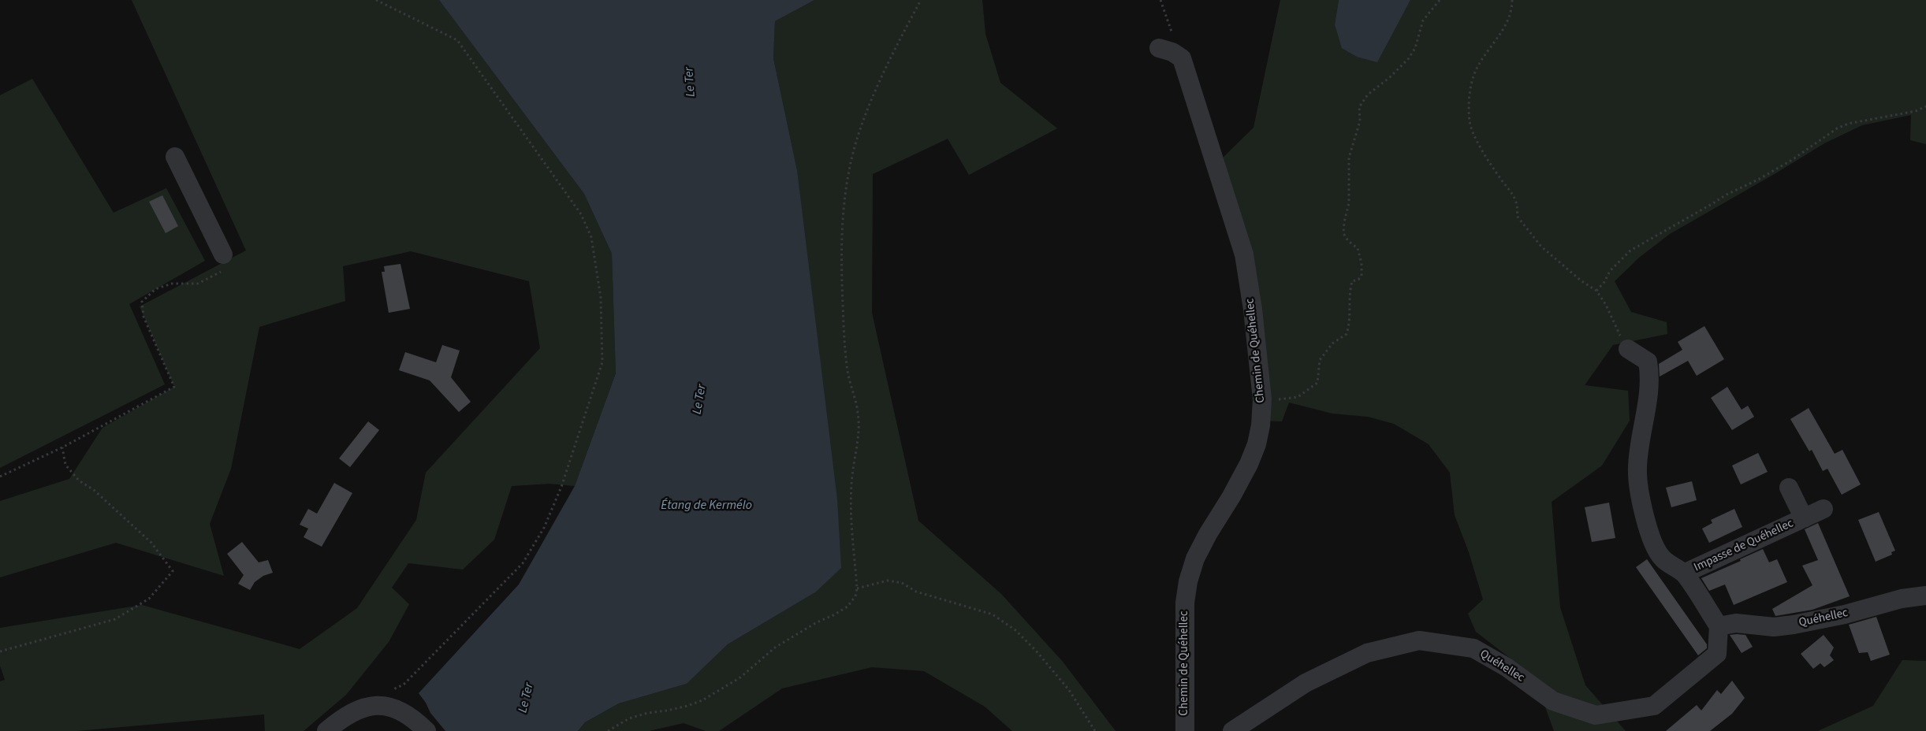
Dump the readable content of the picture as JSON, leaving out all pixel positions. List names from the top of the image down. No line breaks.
{"streets":{"street":["Chemin de Quéhellec","Impasse de Quéhellec","Quéhellec"]},"water":["Le Ter","Étang de Kermélo"]}
